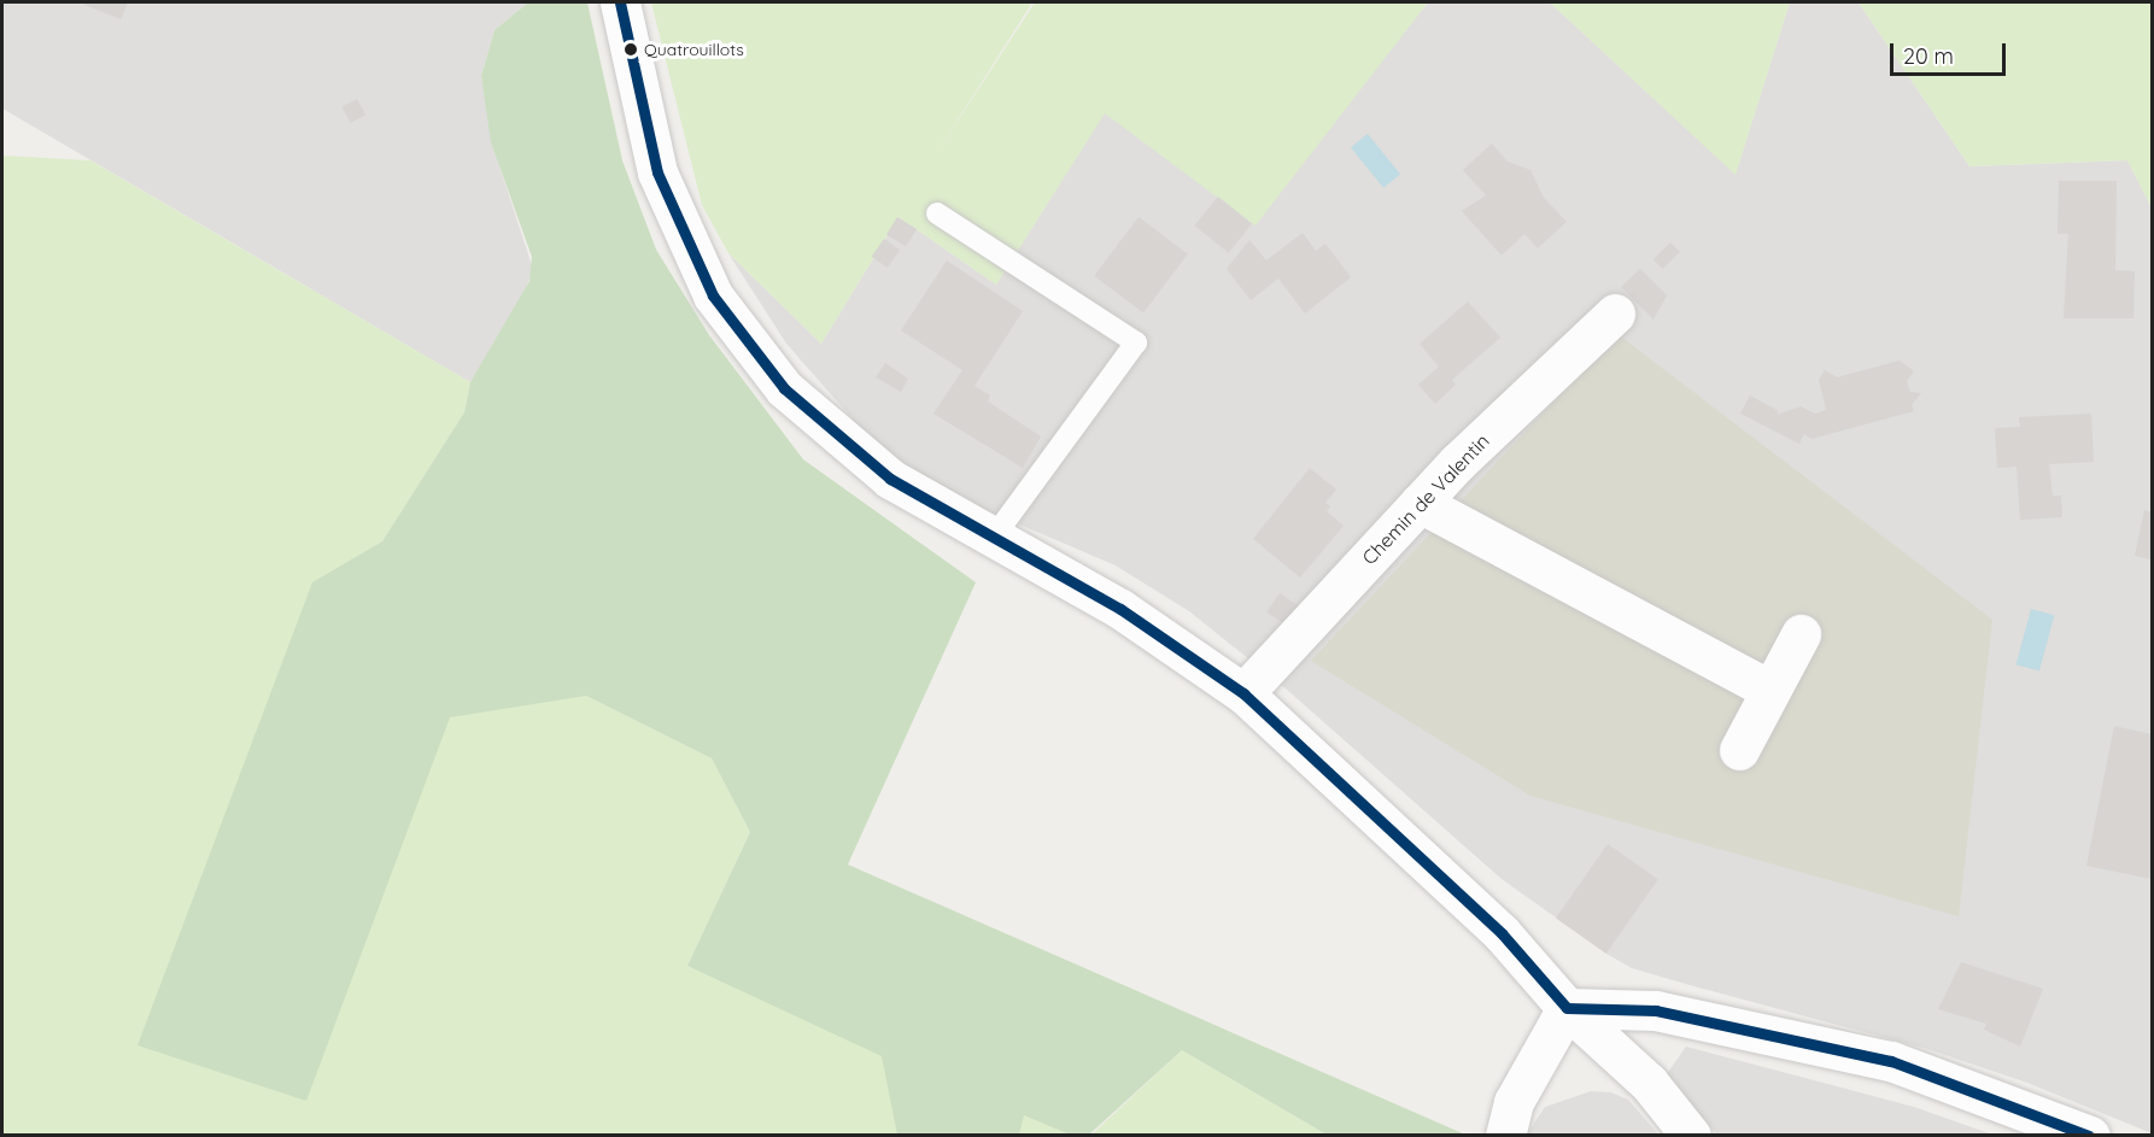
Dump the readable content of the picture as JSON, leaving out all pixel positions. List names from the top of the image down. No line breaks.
{"streets":{"street":["Chemin de Valentin"]},"places":["Quatrouillots"],"scale_bar":"20 m"}
